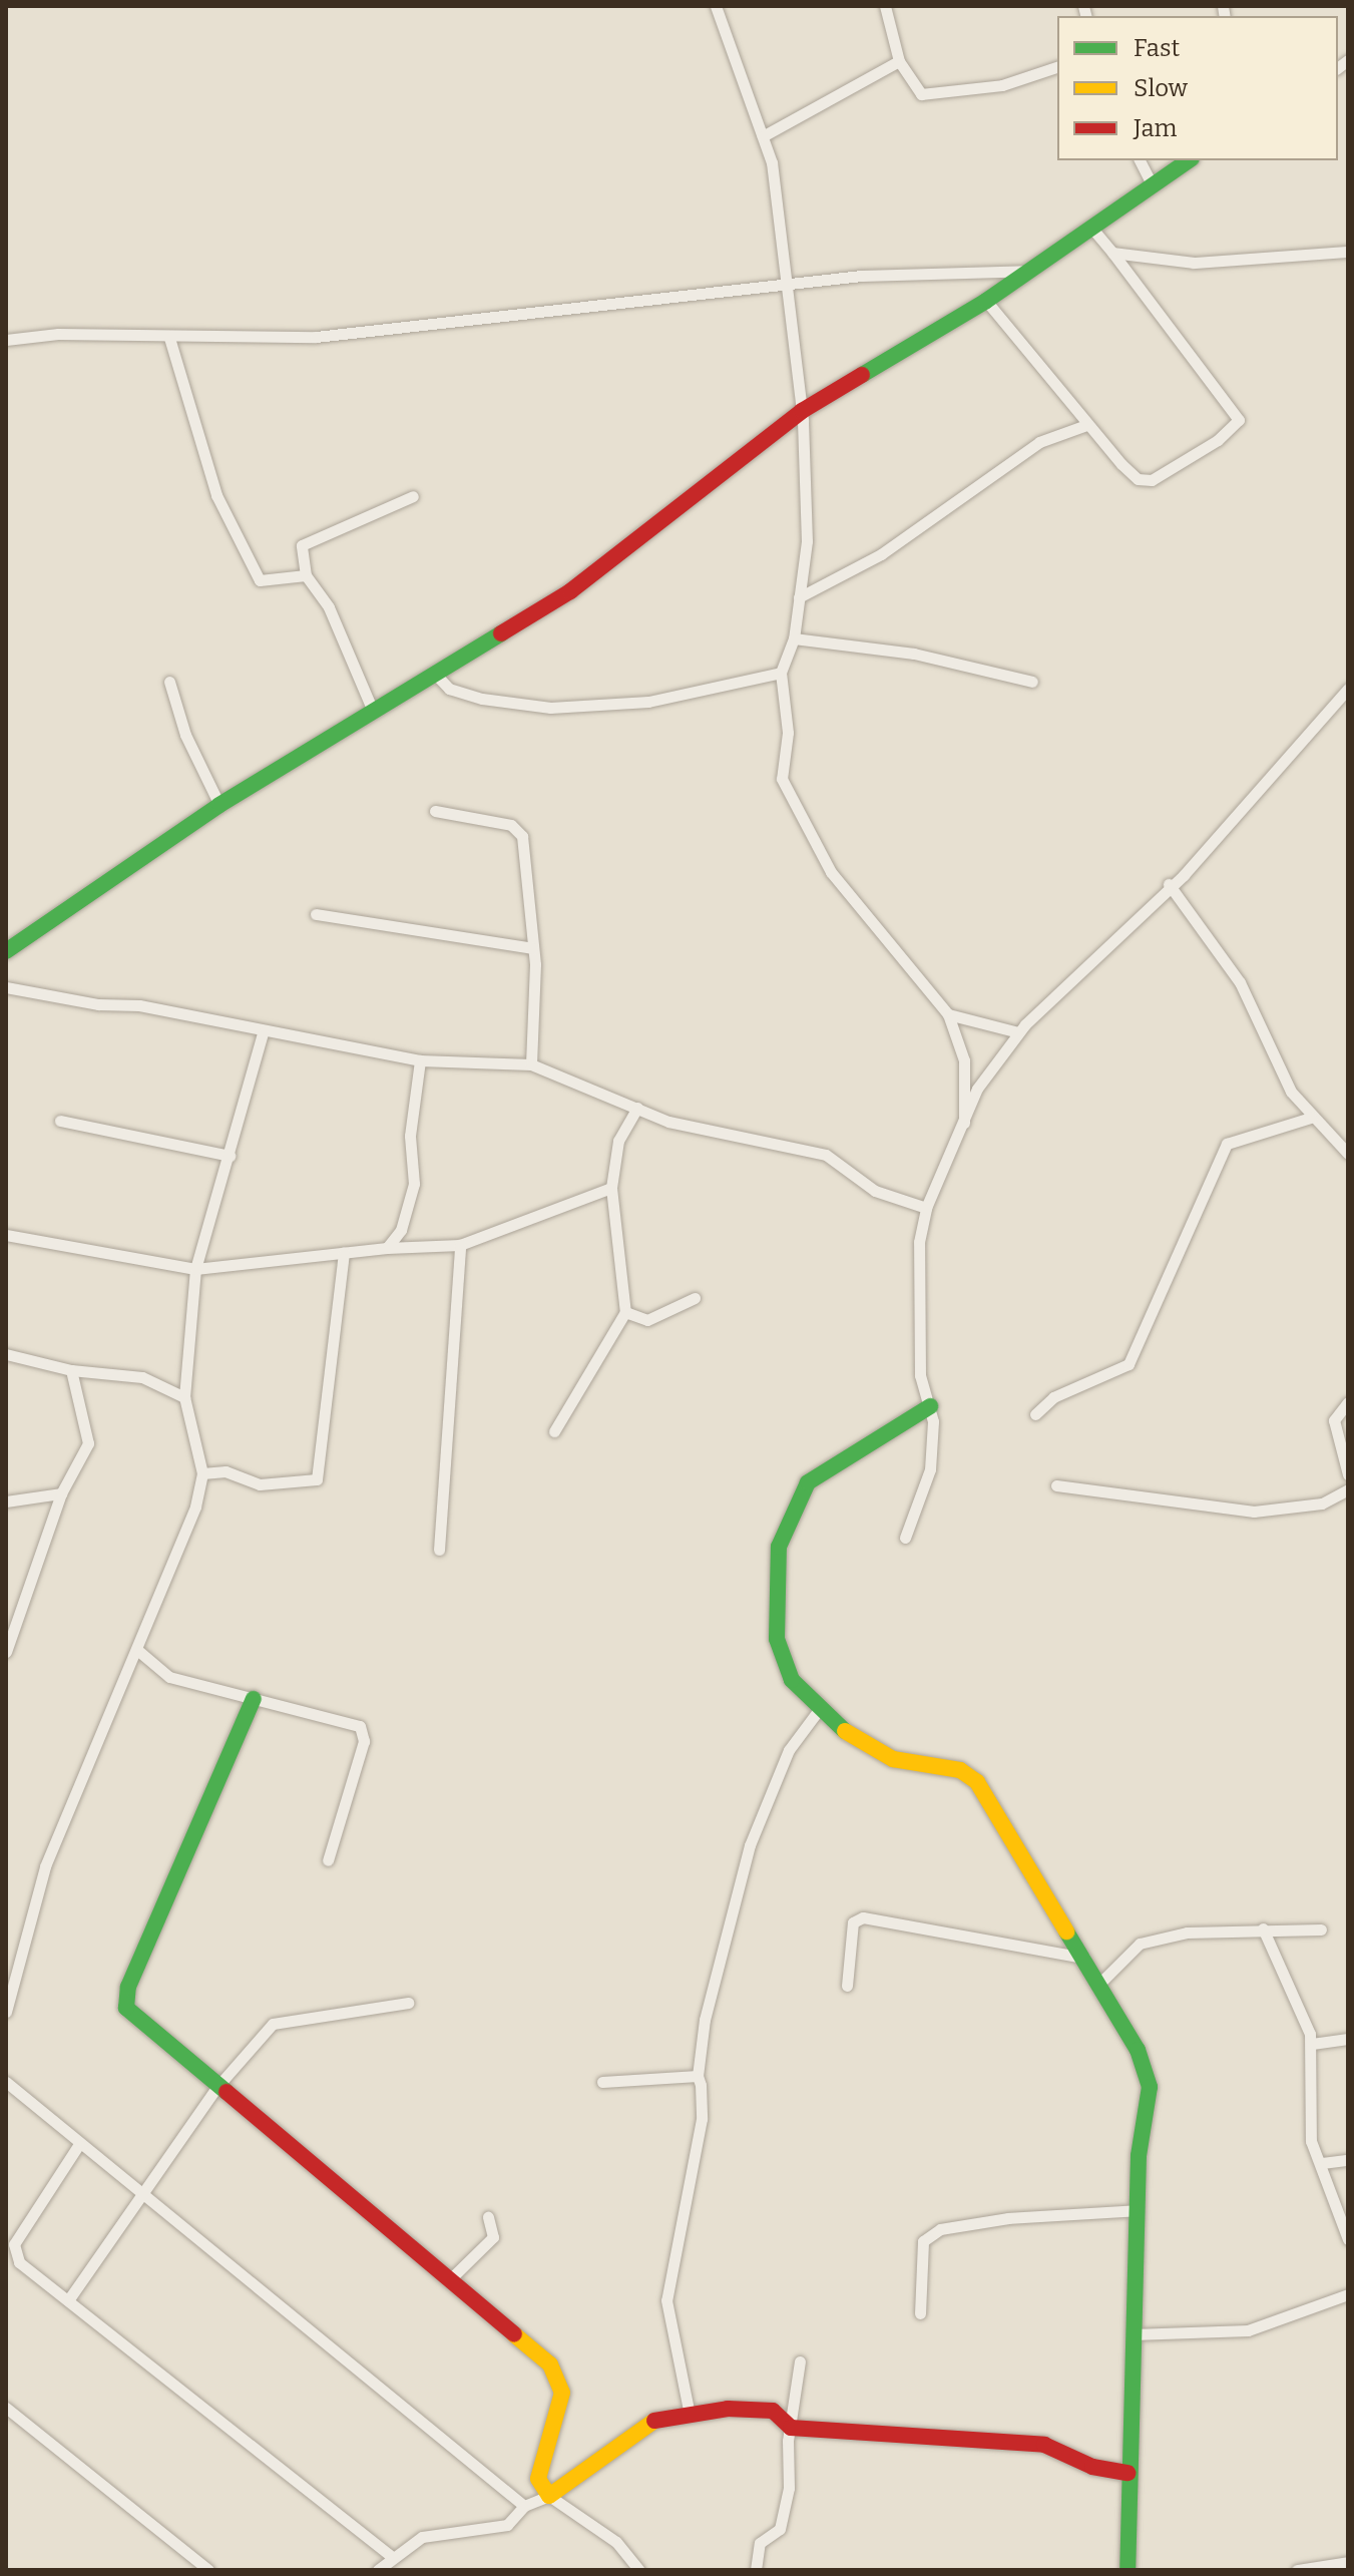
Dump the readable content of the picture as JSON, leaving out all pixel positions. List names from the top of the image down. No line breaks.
{"legend":["Fast","Slow","Jam"]}
